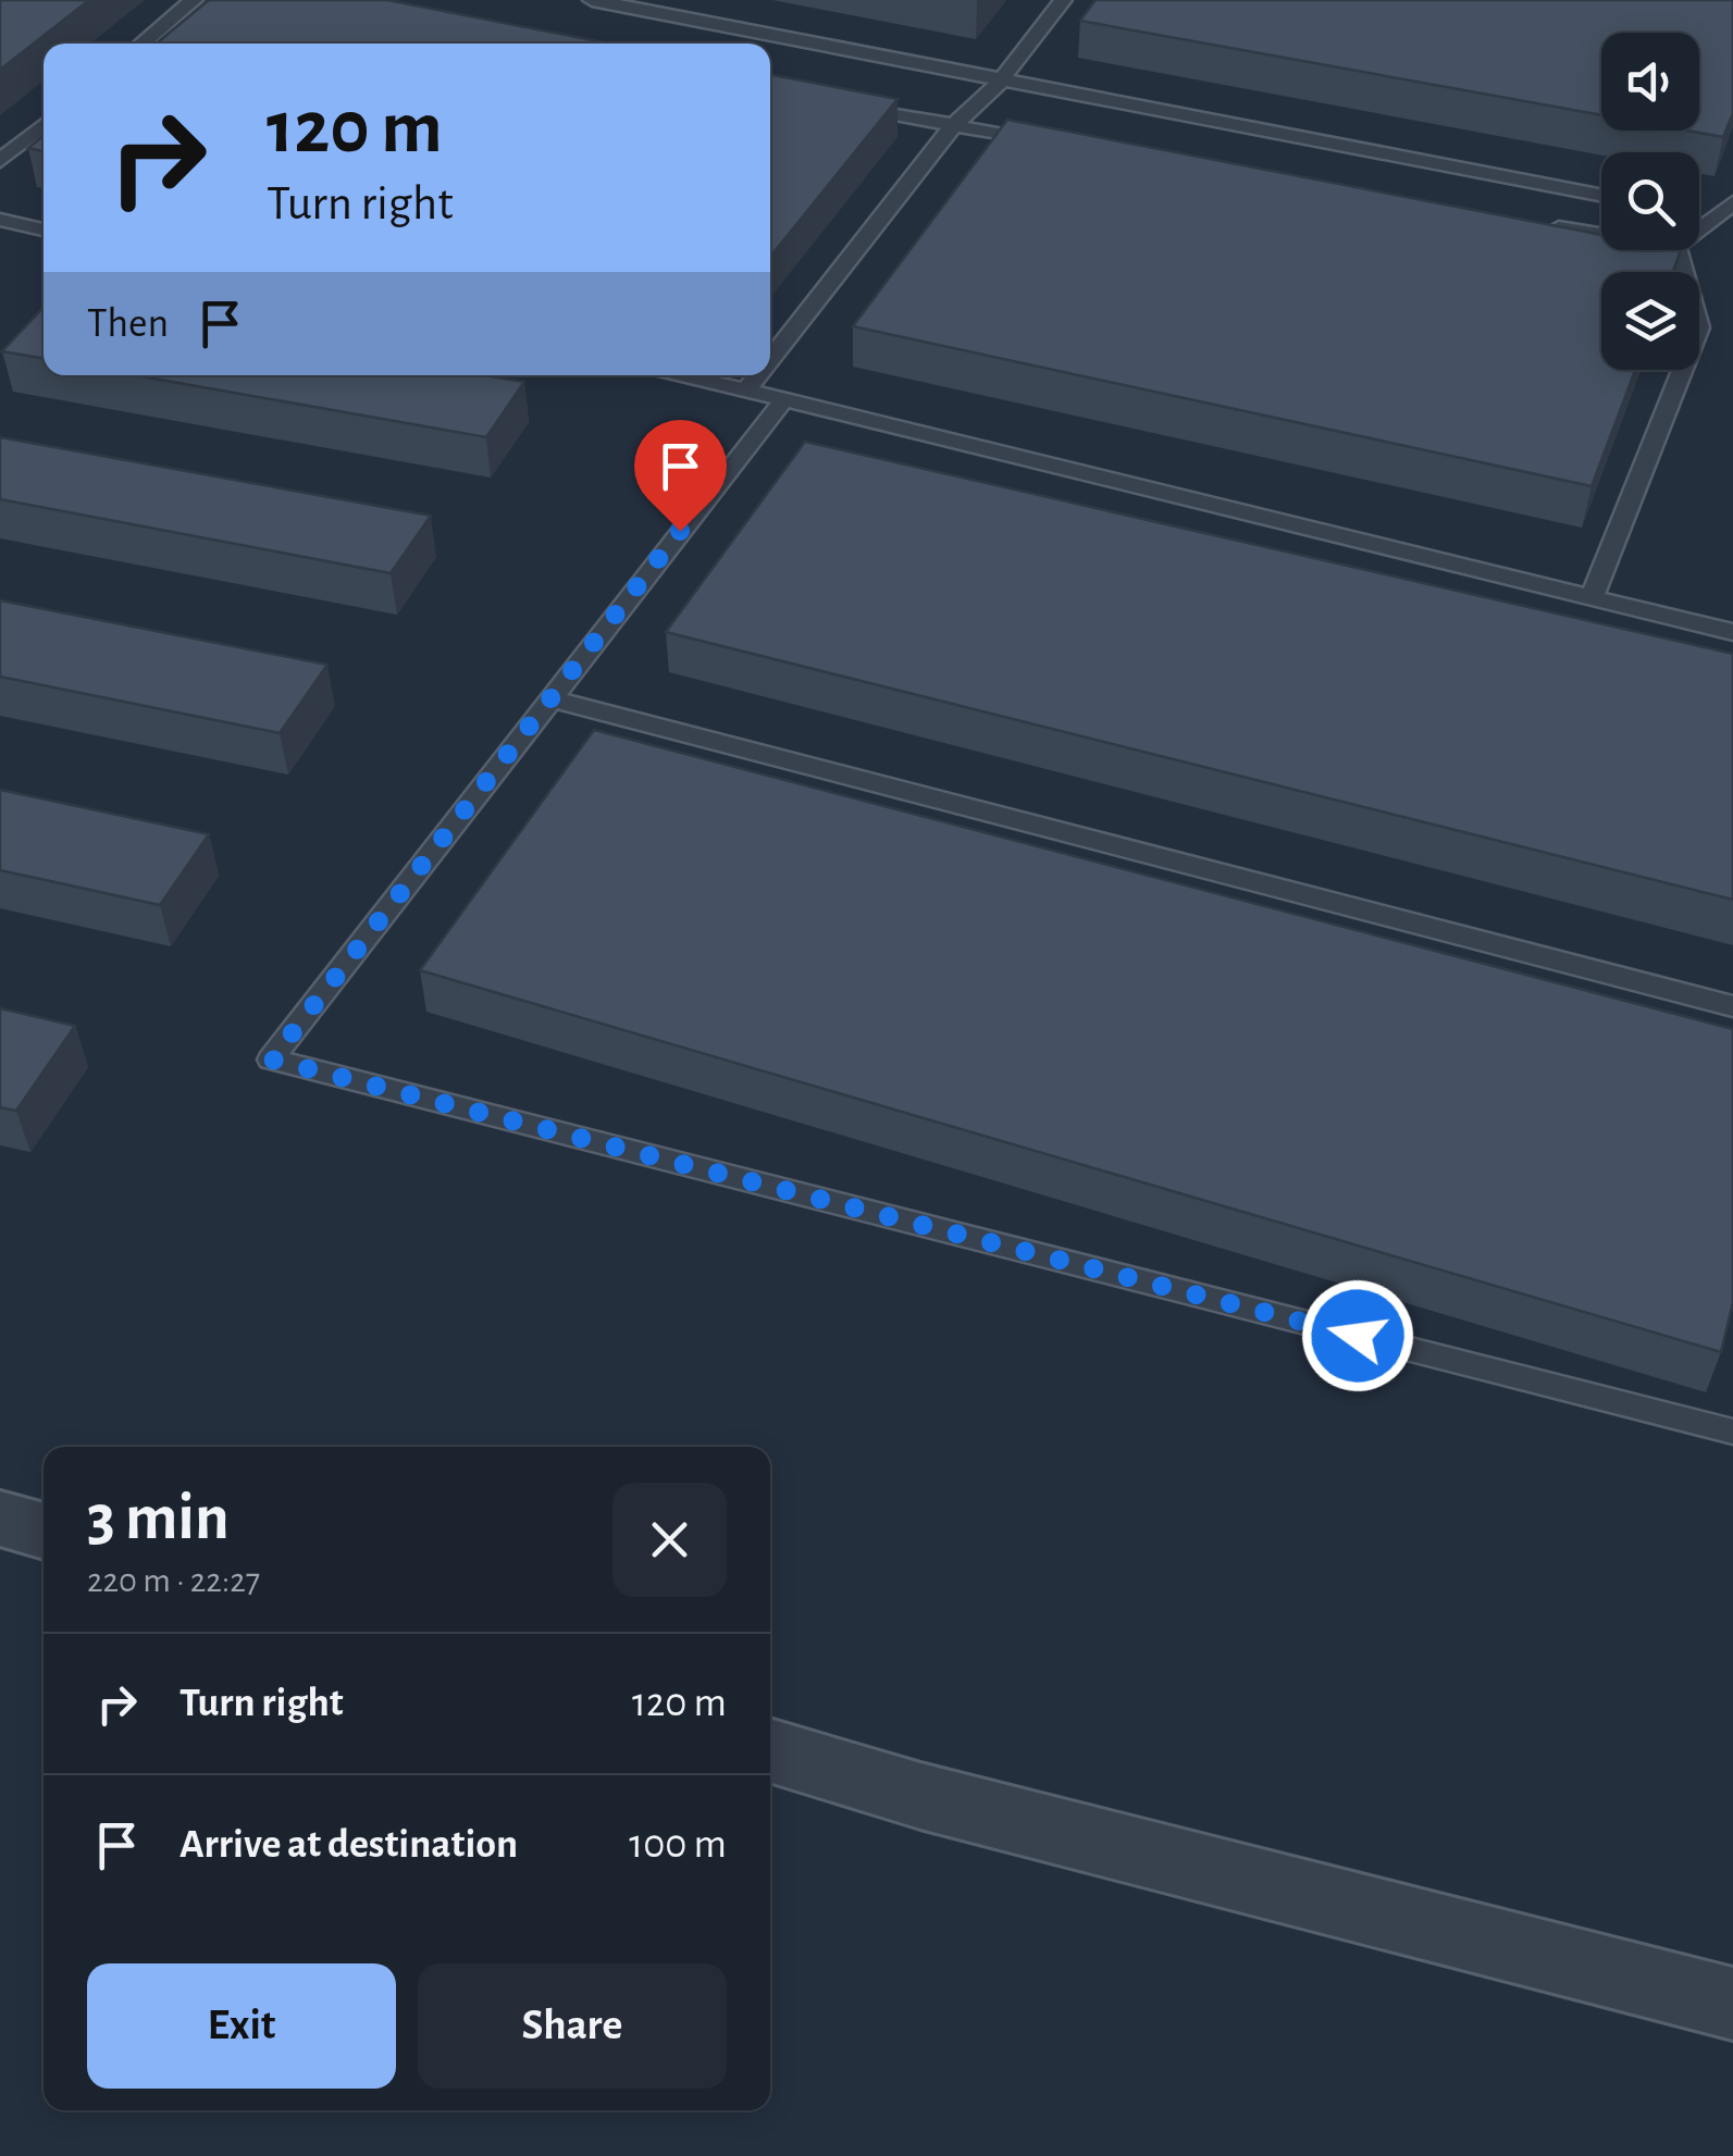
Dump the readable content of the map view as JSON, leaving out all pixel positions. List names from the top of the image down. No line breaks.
{"page":{"turn":["120 m","Turn right"],"then":"Then","heading":["3 min","220 m · 22:27"],"list":[{"name":"Turn right","value":"120 m"},{"name":"Arrive at destination","value":"100 m"}],"buttons":["Exit","Share"]}}
